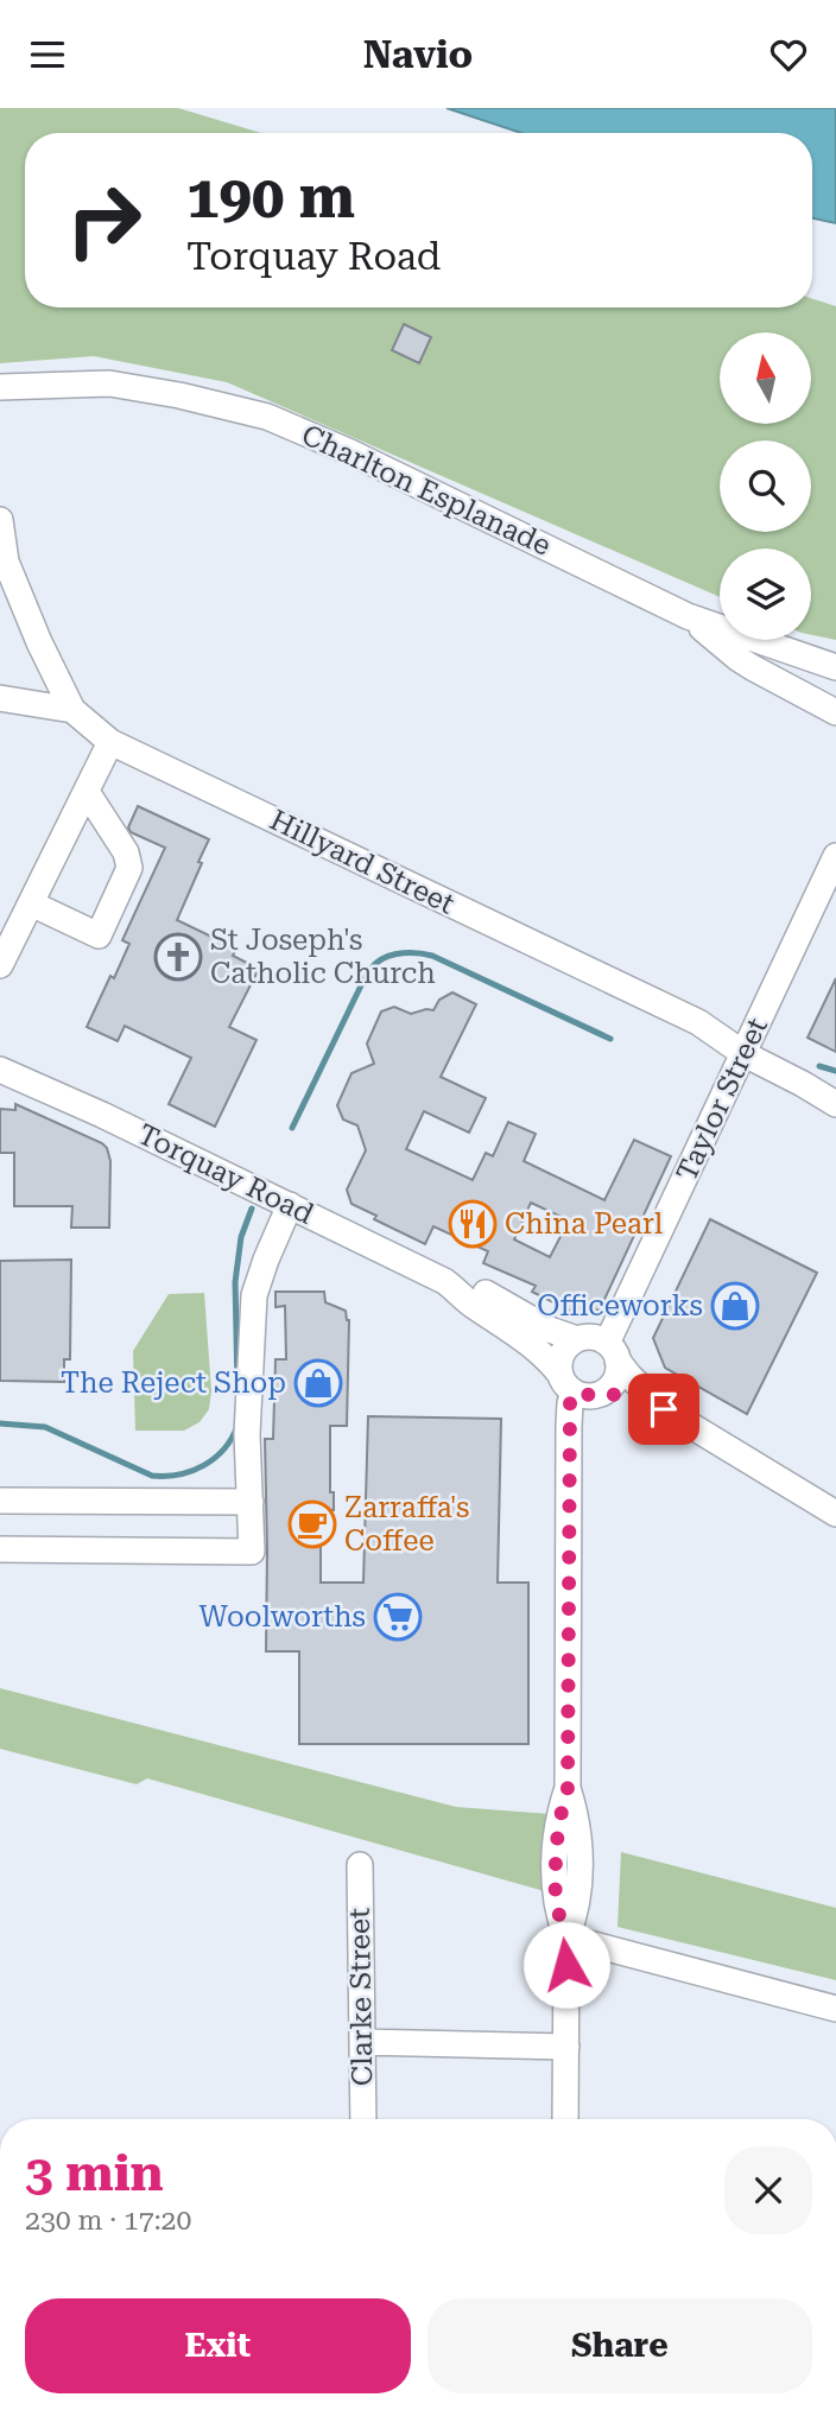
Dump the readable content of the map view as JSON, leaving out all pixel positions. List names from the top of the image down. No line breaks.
{"streets":{"street":["Charlton Esplanade","Hillyard Street","Taylor Street","Torquay Road","Clarke Street"]},"crossings":[["Hillyard Street","Taylor Street"],["Taylor Street","Torquay Road"]],"places":{"church":["St Joseph's Catholic Church"],"restaurant":["China Pearl"],"shop":["Officeworks","The Reject Shop"],"cafe":["Zarraffa's Coffee"],"supermarket":["Woolworths"]},"north":"top","page":{"header":"Navio","turn":["190 m","Torquay Road"],"heading":["3 min","230 m · 17:20"],"buttons":["Exit","Share"]}}
